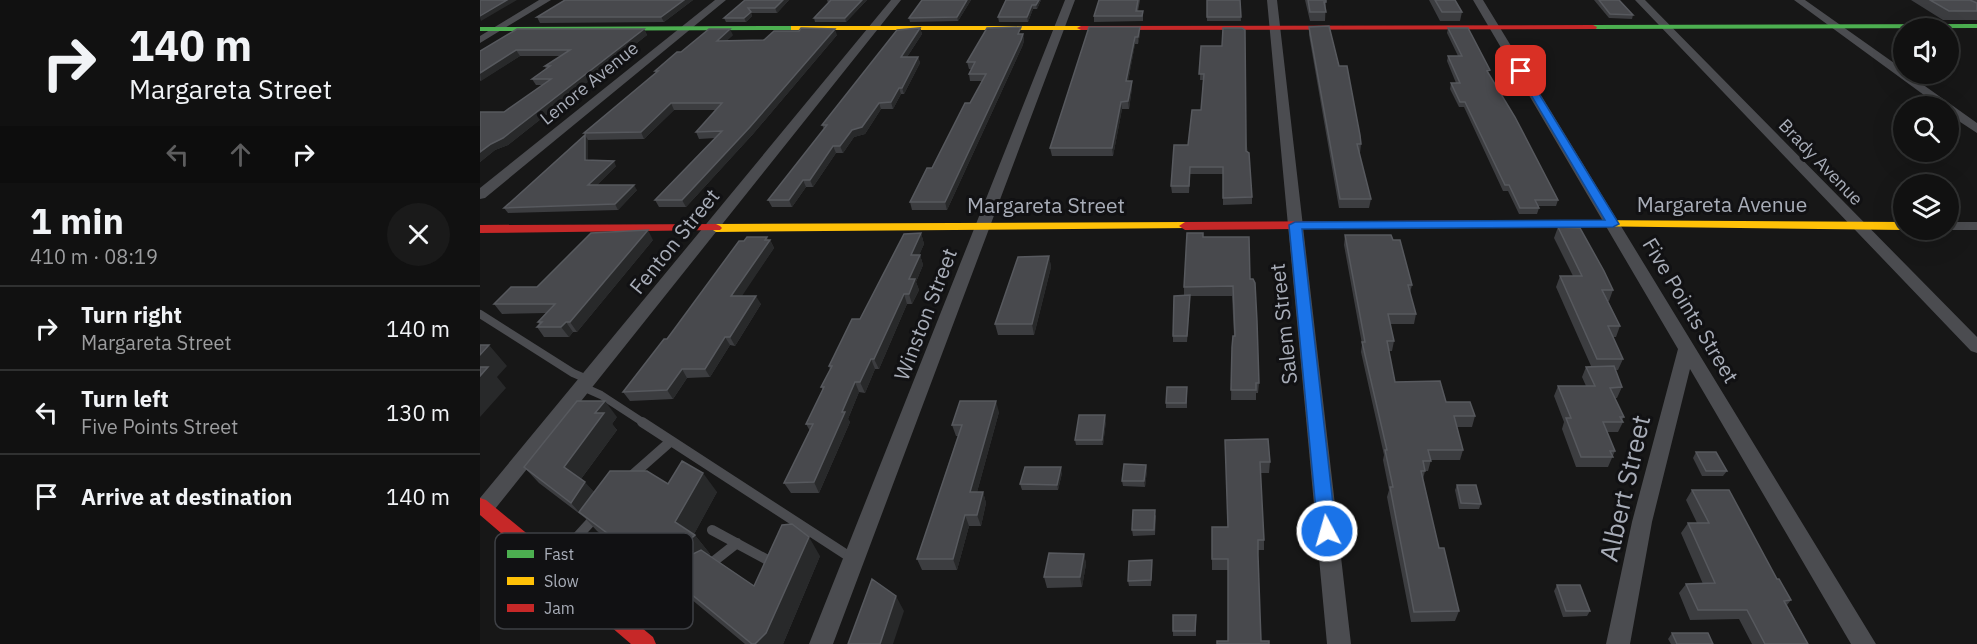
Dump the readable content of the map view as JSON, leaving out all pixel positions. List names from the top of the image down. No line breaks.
{"streets":{"street":["Lenore Avenue","Brady Avenue","Margareta Avenue","Margareta Street","Fenton Street","Five Points Street","Winston Street","Salem Street","Albert Street"]},"crossings":[["Brady Avenue","Margareta Avenue"],["Margareta Avenue","Margareta Street"],["Margareta Avenue","Five Points Street"],["Margareta Street","Fenton Street"],["Margareta Street","Five Points Street"],["Margareta Street","Winston Street"],["Margareta Street","Salem Street"],["Five Points Street","Albert Street"]],"legend":["Fast","Slow","Jam"],"page":{"turn":["140 m","Margareta Street"],"heading":["1 min","410 m · 08:19"],"list":[{"name":"Turn right","note":"Margareta Street","value":"140 m"},{"name":"Turn left","note":"Five Points Street","value":"130 m"},{"name":"Arrive at destination","value":"140 m"}]}}
